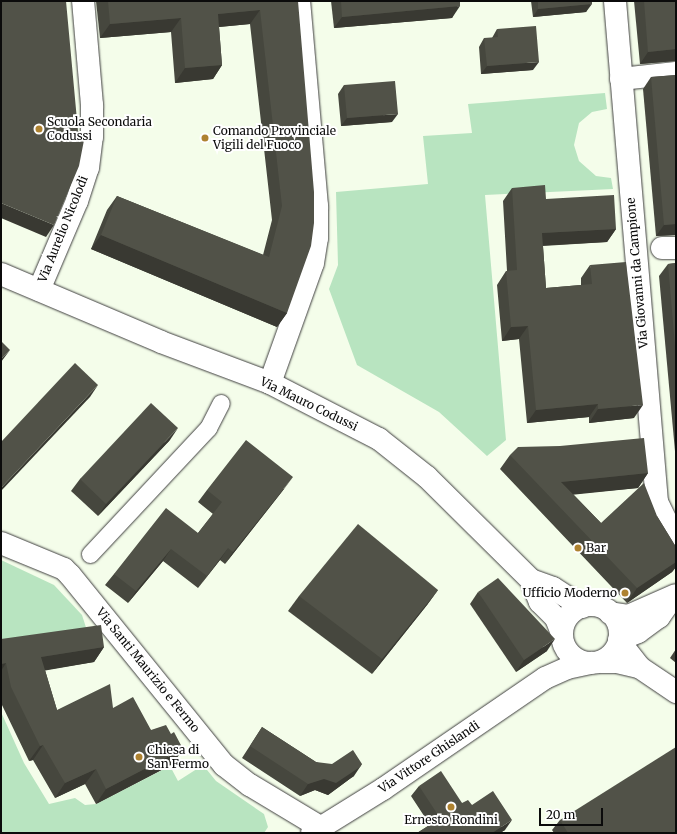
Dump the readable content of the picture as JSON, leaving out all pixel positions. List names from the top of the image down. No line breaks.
{"streets":{"street":["Via Aurelio Nicolodi","Via Giovanni da Campione","Via Mauro Codussi","Via Santi Maurizio e Fermo","Via Vittore Ghislandi"]},"crossings":[["Via Aurelio Nicolodi","Via Mauro Codussi"],["Via Mauro Codussi","Via Vittore Ghislandi"],["Via Santi Maurizio e Fermo","Via Vittore Ghislandi"]],"places":["Scuola Secondaria Codussi","Comando Provinciale Vigili del Fuoco","Bar","Ufficio Moderno","Chiesa di San Fermo","Ernesto Rondini"],"scale_bar":"20 m"}
